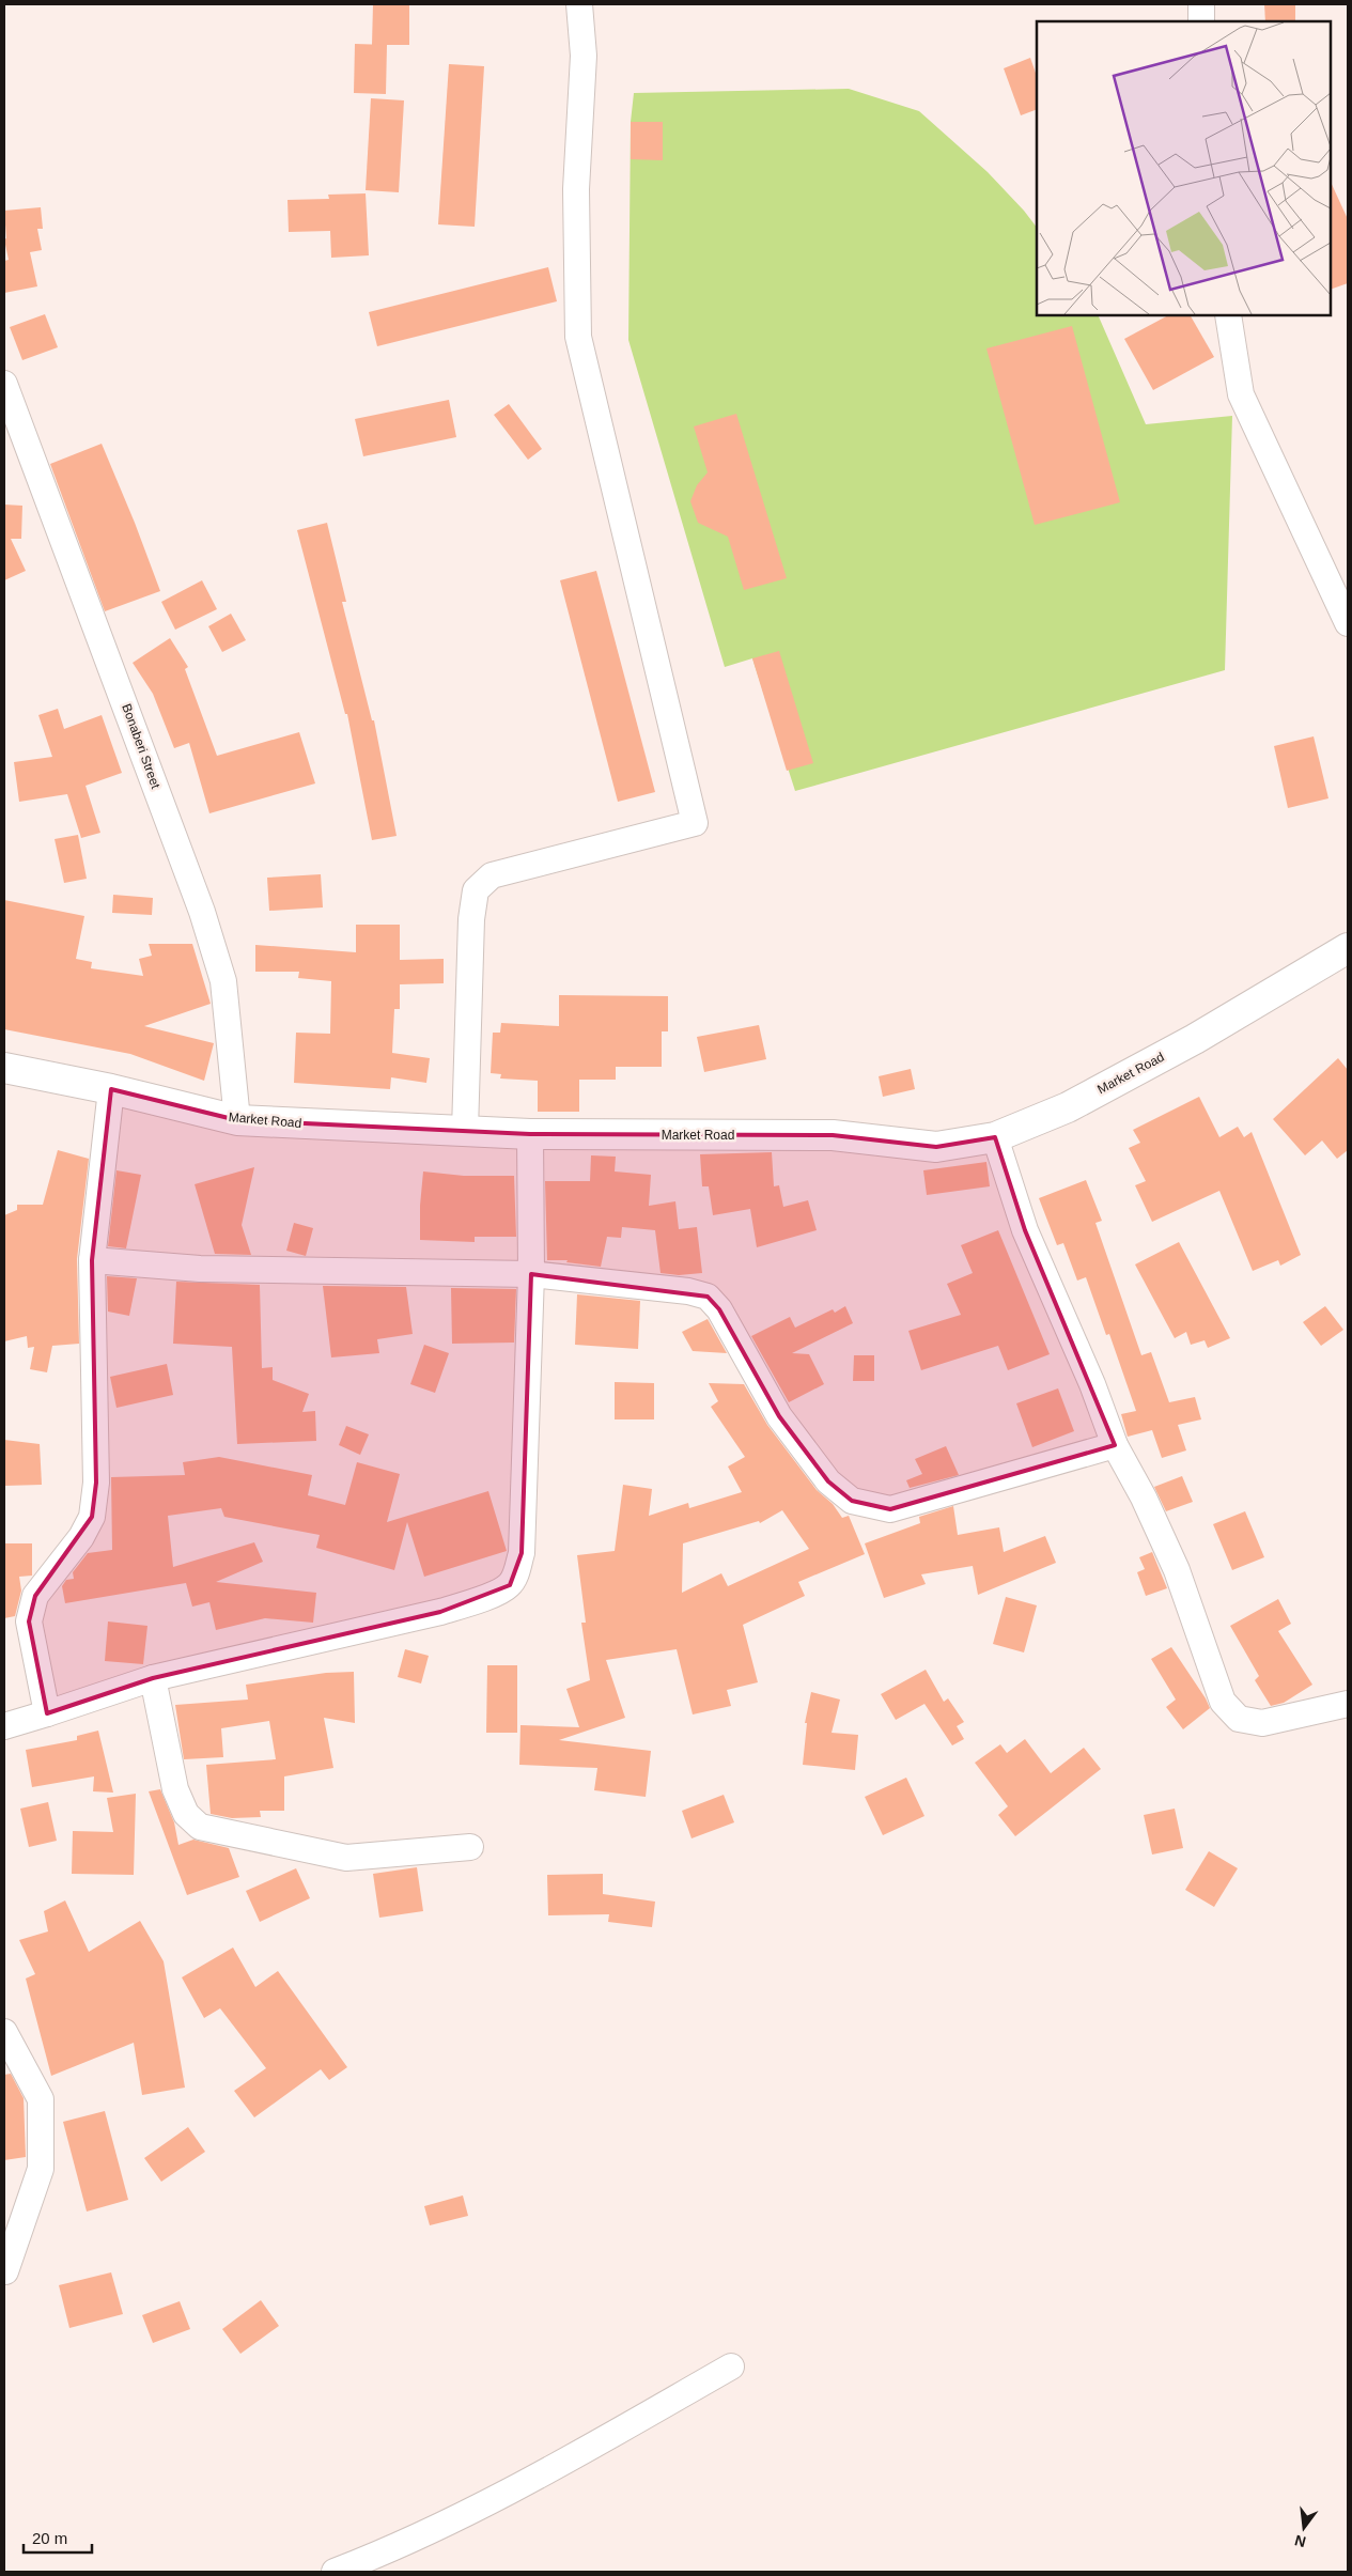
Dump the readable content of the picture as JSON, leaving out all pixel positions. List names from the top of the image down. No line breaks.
{"streets":{"main road":["Market Road"],"street":["Bonaberi Street"]},"crossings":[["Bonaberi Street","Market Road"]],"scale_bar":"20 m","north":"bottom"}
